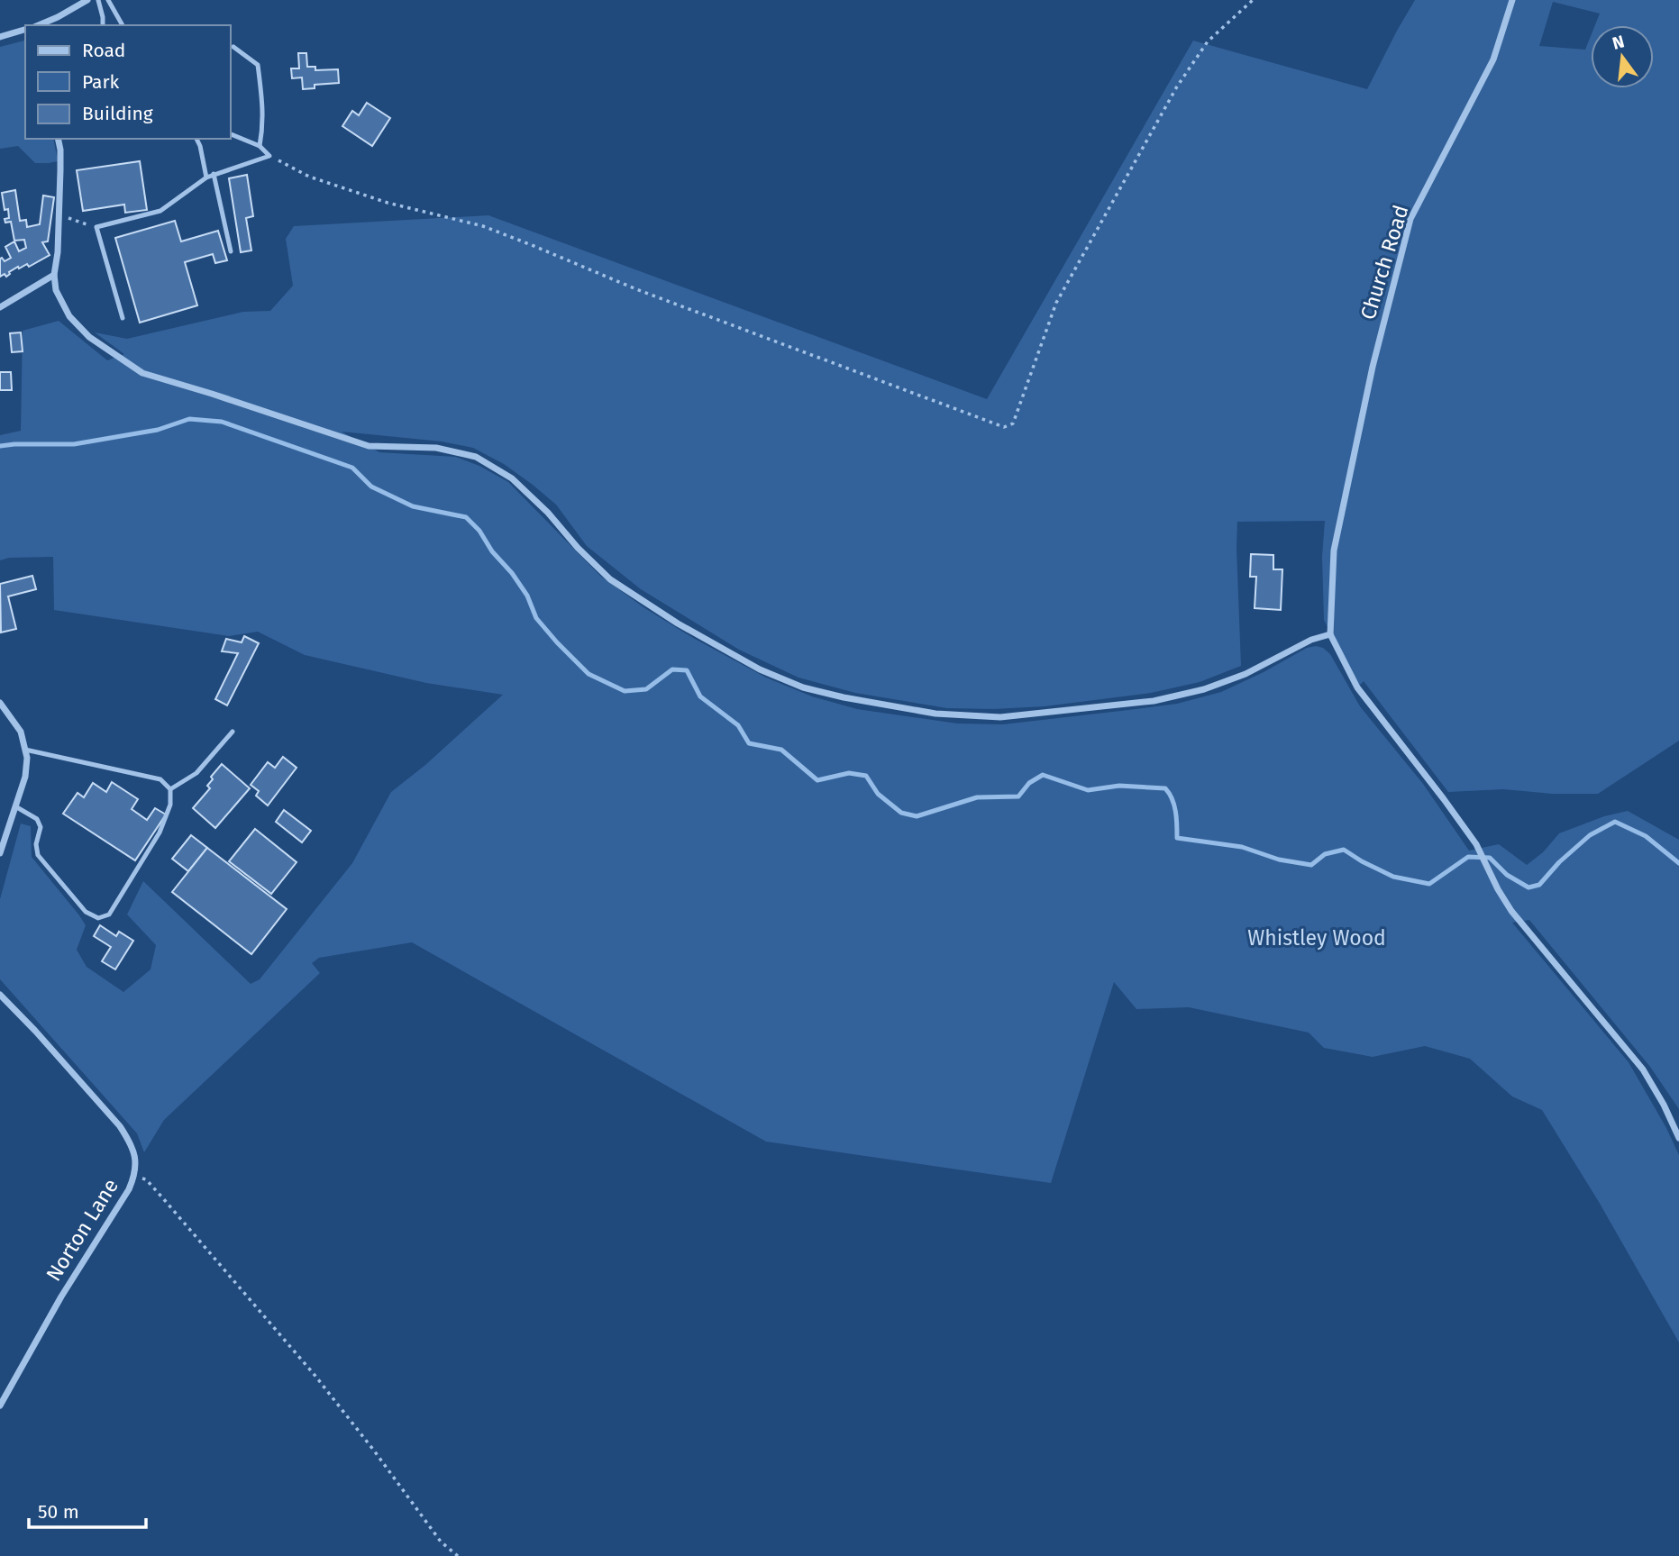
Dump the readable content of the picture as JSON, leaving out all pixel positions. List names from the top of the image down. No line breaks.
{"streets":{"street":["Church Road","Norton Lane"]},"parks":["Whistley Wood"],"legend":["Road","Park","Building"],"scale_bar":"50 m","north":"top"}
